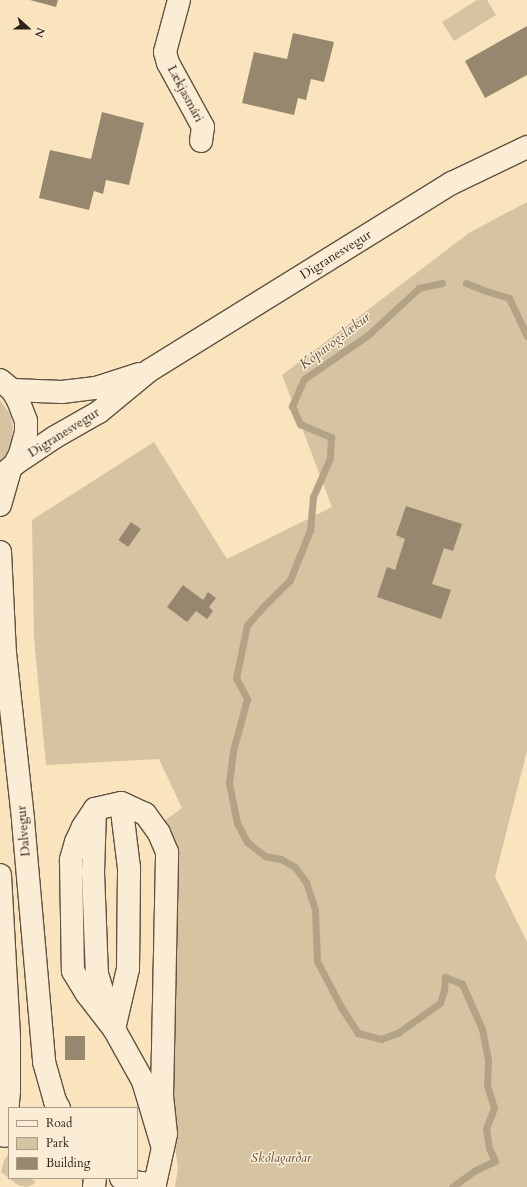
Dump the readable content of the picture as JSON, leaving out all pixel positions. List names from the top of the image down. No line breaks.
{"streets":{"street":["Lækjasmári","Digranesvegur","Dalvegur"]},"water":["Kópavogslækur"],"parks":["Skólagarðar"],"legend":["Road","Park","Building"],"north":"right"}
